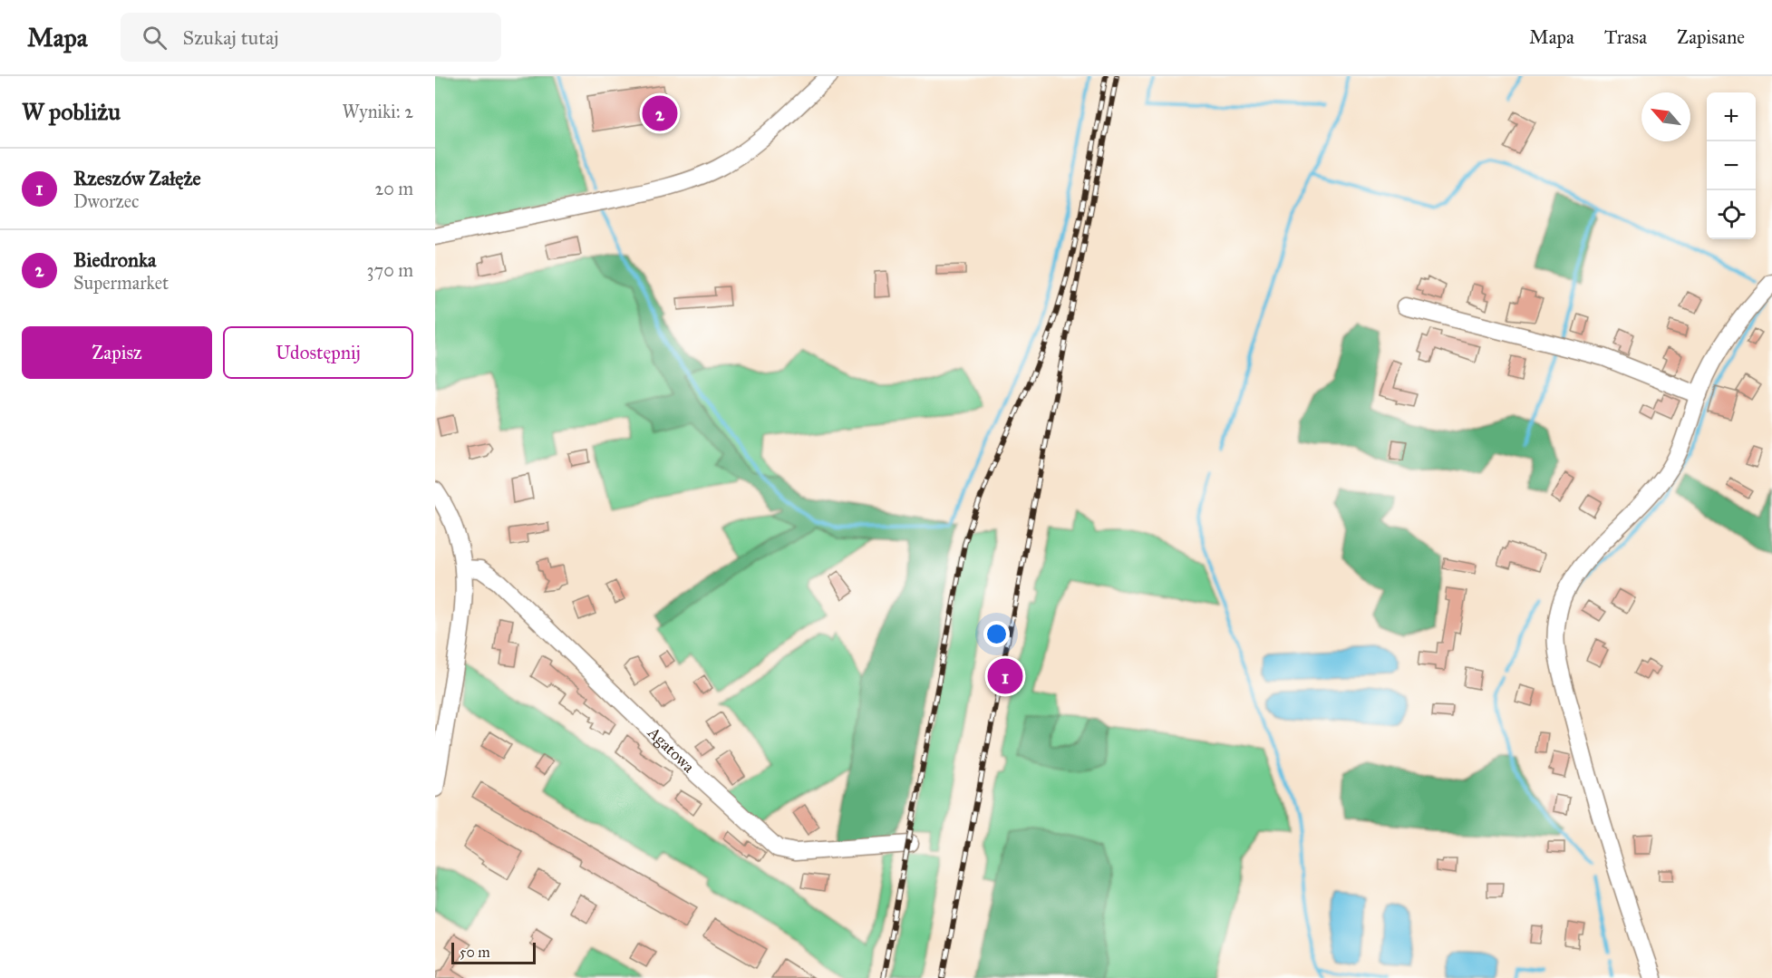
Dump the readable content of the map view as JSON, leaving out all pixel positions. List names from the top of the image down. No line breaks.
{"streets":{"street":["Agatowa"]},"scale_bar":"50 m","north":"top left","page":{"header":"Mapa","search":"Szukaj tutaj","nav":["Mapa","Trasa","Zapisane"],"heading":["W pobliżu","Wyniki: 2"],"map_buttons":["+","−"],"pins":["2","1"],"list":[{"mark":"1","name":"Rzeszów Załęże","note":"Dworzec","value":"20 m"},{"mark":"2","name":"Biedronka","note":"Supermarket","value":"370 m"}],"buttons":["Zapisz","Udostępnij"],"scale":"50 m"}}
